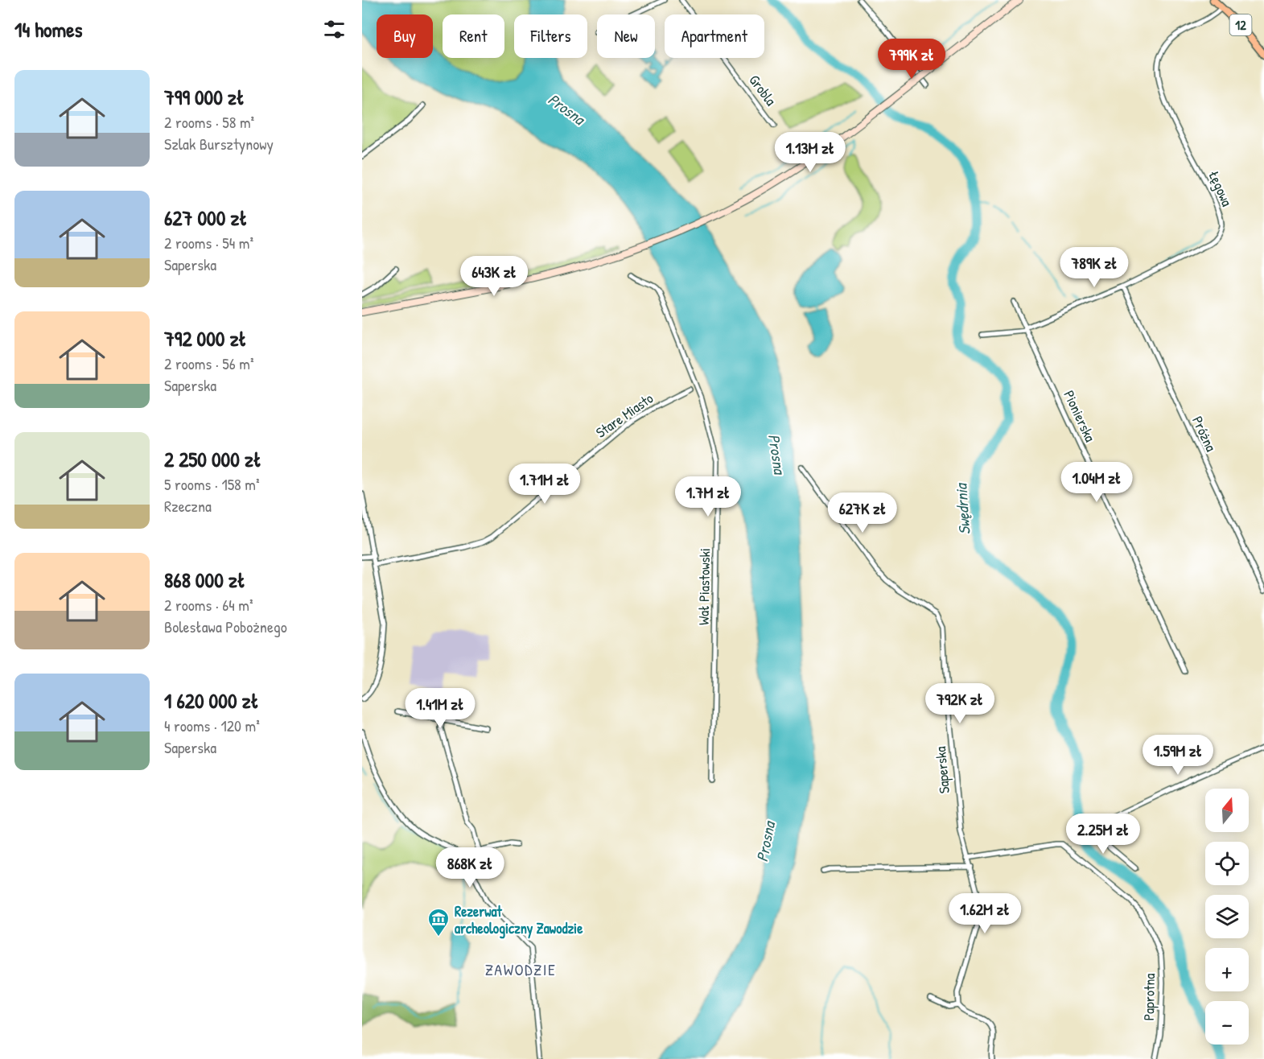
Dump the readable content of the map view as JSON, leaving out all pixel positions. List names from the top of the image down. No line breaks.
{"streets":{"main road":["12"],"street":["Grobla","Łęgowa","Stare Miasto","Pionierska","Próżna","Wał Piastowski","Saperska","Paprotna"]},"crossings":[["12","Łęgowa"],["Łęgowa","Pionierska"],["Łęgowa","Próżna"],["Saperska","Paprotna"]],"districts":["ZAWODZIE"],"water":["Prosna","Swędrnia"],"places":{"museum":["Rezerwat archeologiczny Zawodzie"]},"north":"top","page":{"heading":"14 homes","chip":["Buy","Rent","Filters","New","Apartment"],"price":["799K zł","1.13M zł","789K zł","643K zł","1.04M zł","1.71M zł","1.7M zł","627K zł","792K zł","1.41M zł","1.59M zł","2.25M zł","868K zł","1.62M zł"],"list":[{"name":"799 000 zł","note":"2 rooms · 58 m² · Szlak Bursztynowy"},{"name":"627 000 zł","note":"2 rooms · 54 m² · Saperska"},{"name":"792 000 zł","note":"2 rooms · 56 m² · Saperska"},{"name":"2 250 000 zł","note":"5 rooms · 158 m² · Rzeczna"},{"name":"868 000 zł","note":"2 rooms · 64 m² · Bolesława Pobożnego"},{"name":"1 620 000 zł","note":"4 rooms · 120 m² · Saperska"}],"map_buttons":["+","−"]}}
